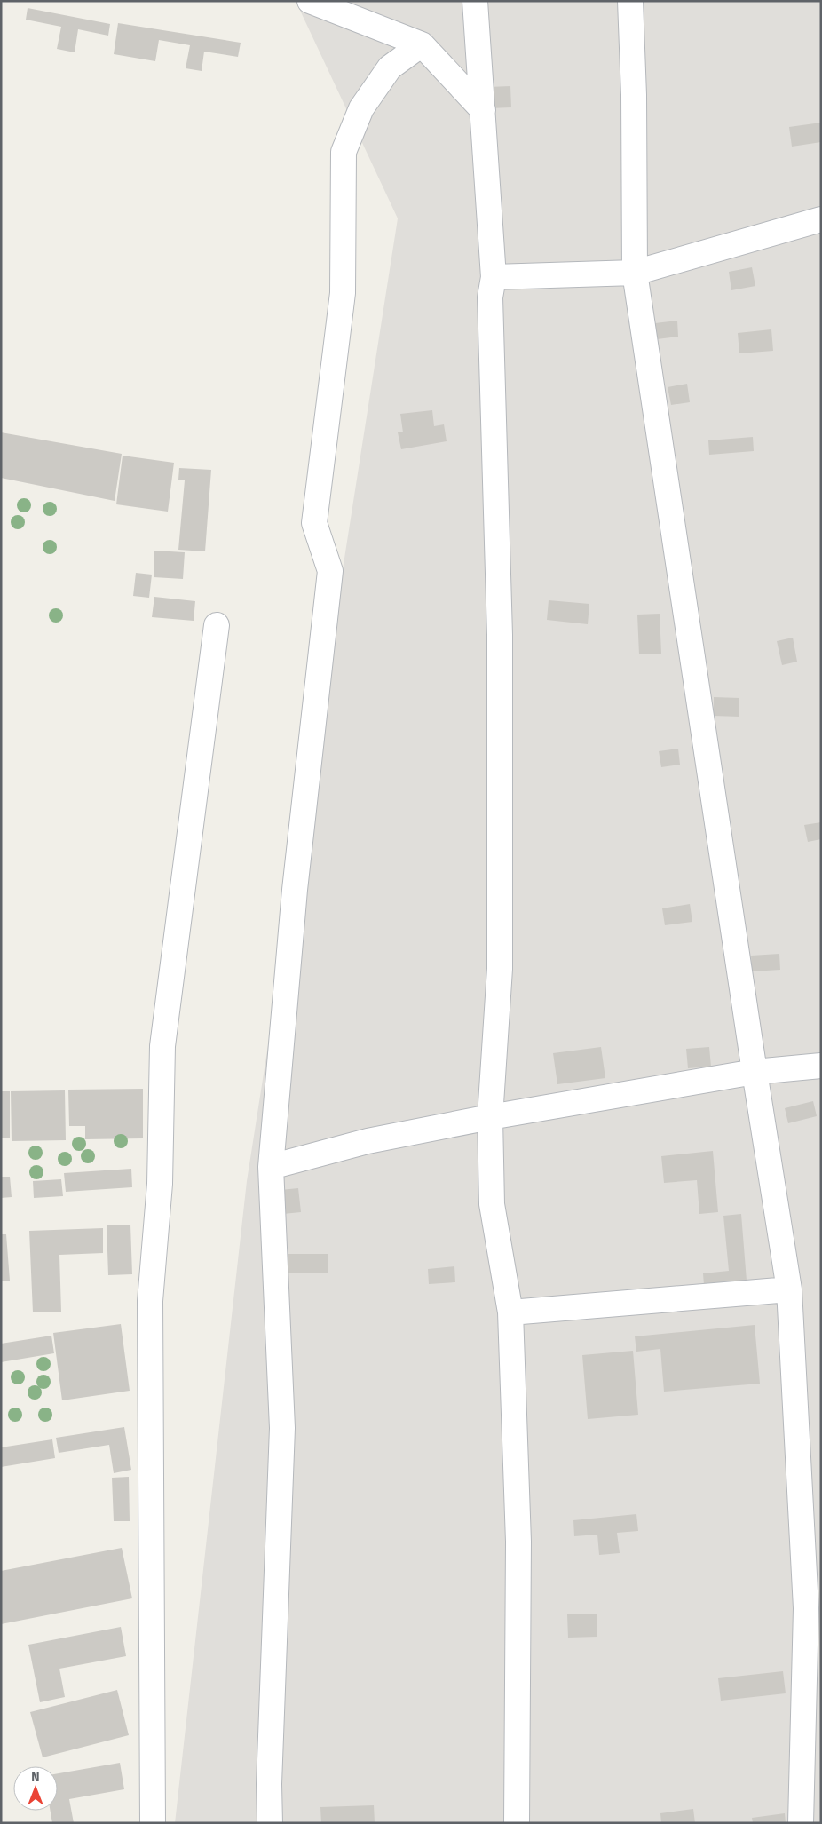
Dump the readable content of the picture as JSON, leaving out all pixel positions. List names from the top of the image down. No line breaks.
{"north":"top"}
